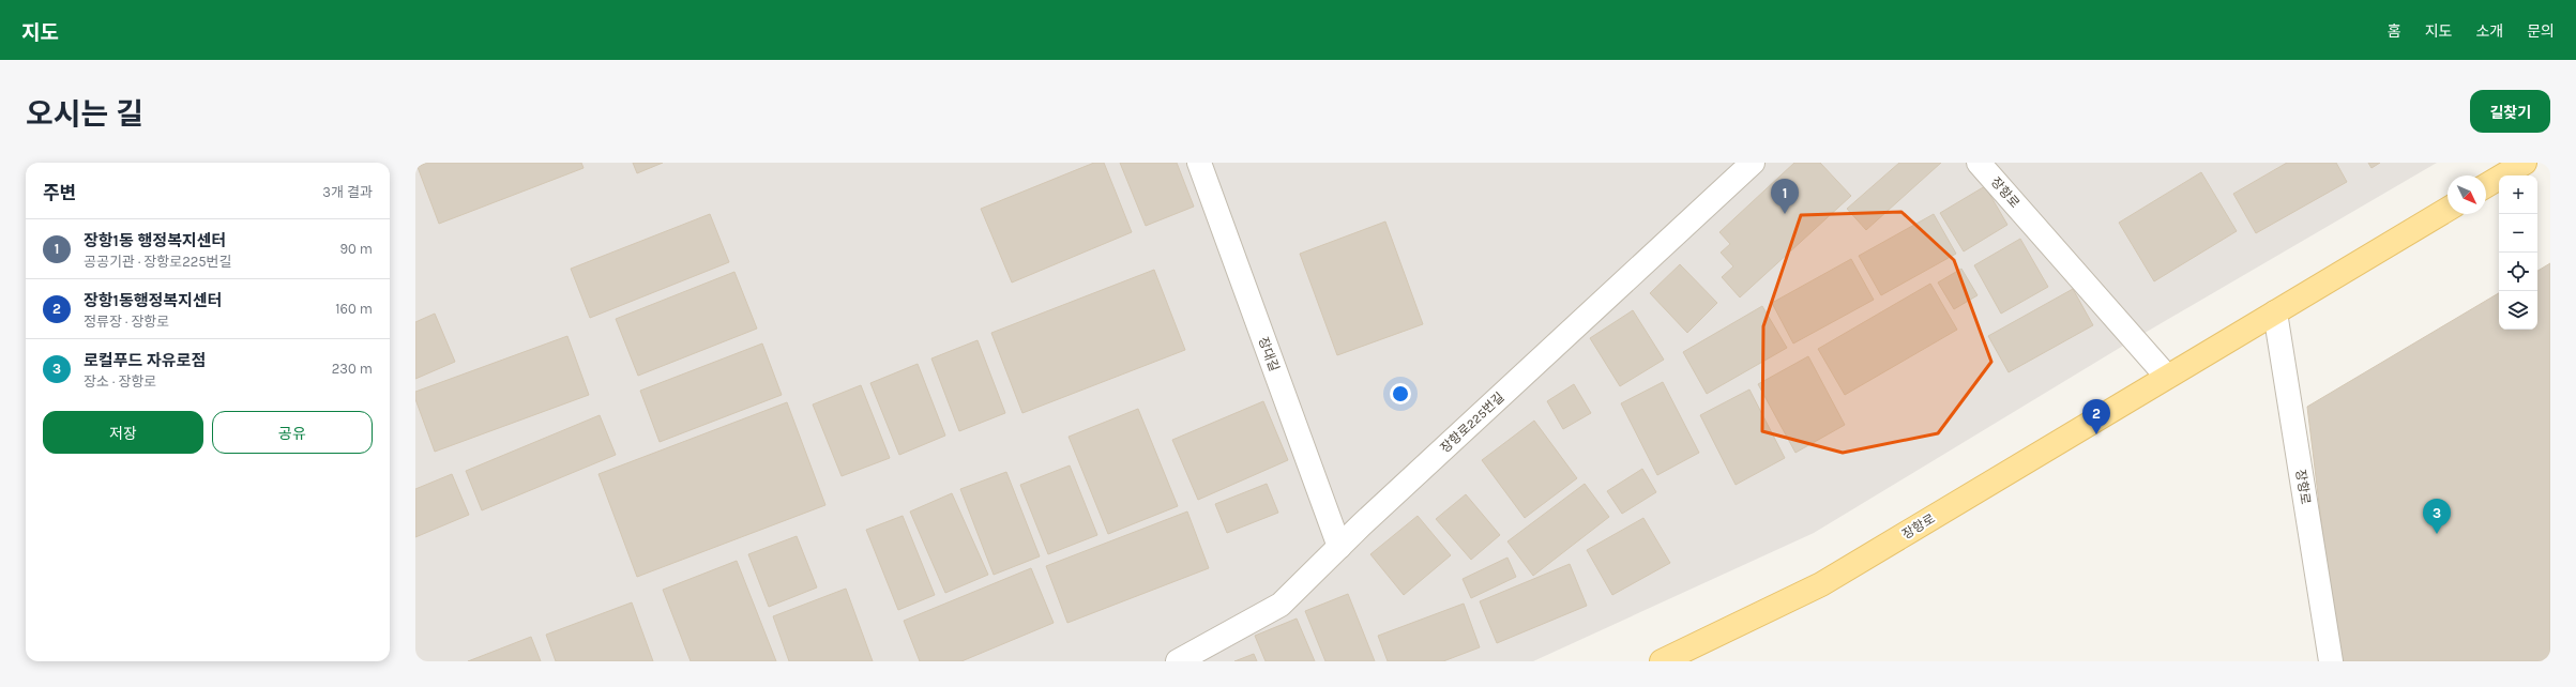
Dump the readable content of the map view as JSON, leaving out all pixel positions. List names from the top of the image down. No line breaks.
{"streets":{"main road":["장항로"],"street":["장대길","장항로225번길"]},"crossings":[["장대길","장항로225번길"]],"north":"bottom right","page":{"header":"지도","nav":["홈","지도","소개","문의"],"title":"오시는 길","buttons":["길찾기",["저장","공유"]],"heading":["주변","3개 결과"],"map_buttons":["+","−"],"pins":["1","2","3"],"list":[{"mark":"1","name":"장항1동 행정복지센터","note":"공공기관 · 장항로225번길","value":"90 m"},{"mark":"2","name":"장항1동행정복지센터","note":"정류장 · 장항로","value":"160 m"},{"mark":"3","name":"로컬푸드 자유로점","note":"장소 · 장항로","value":"230 m"}]}}
